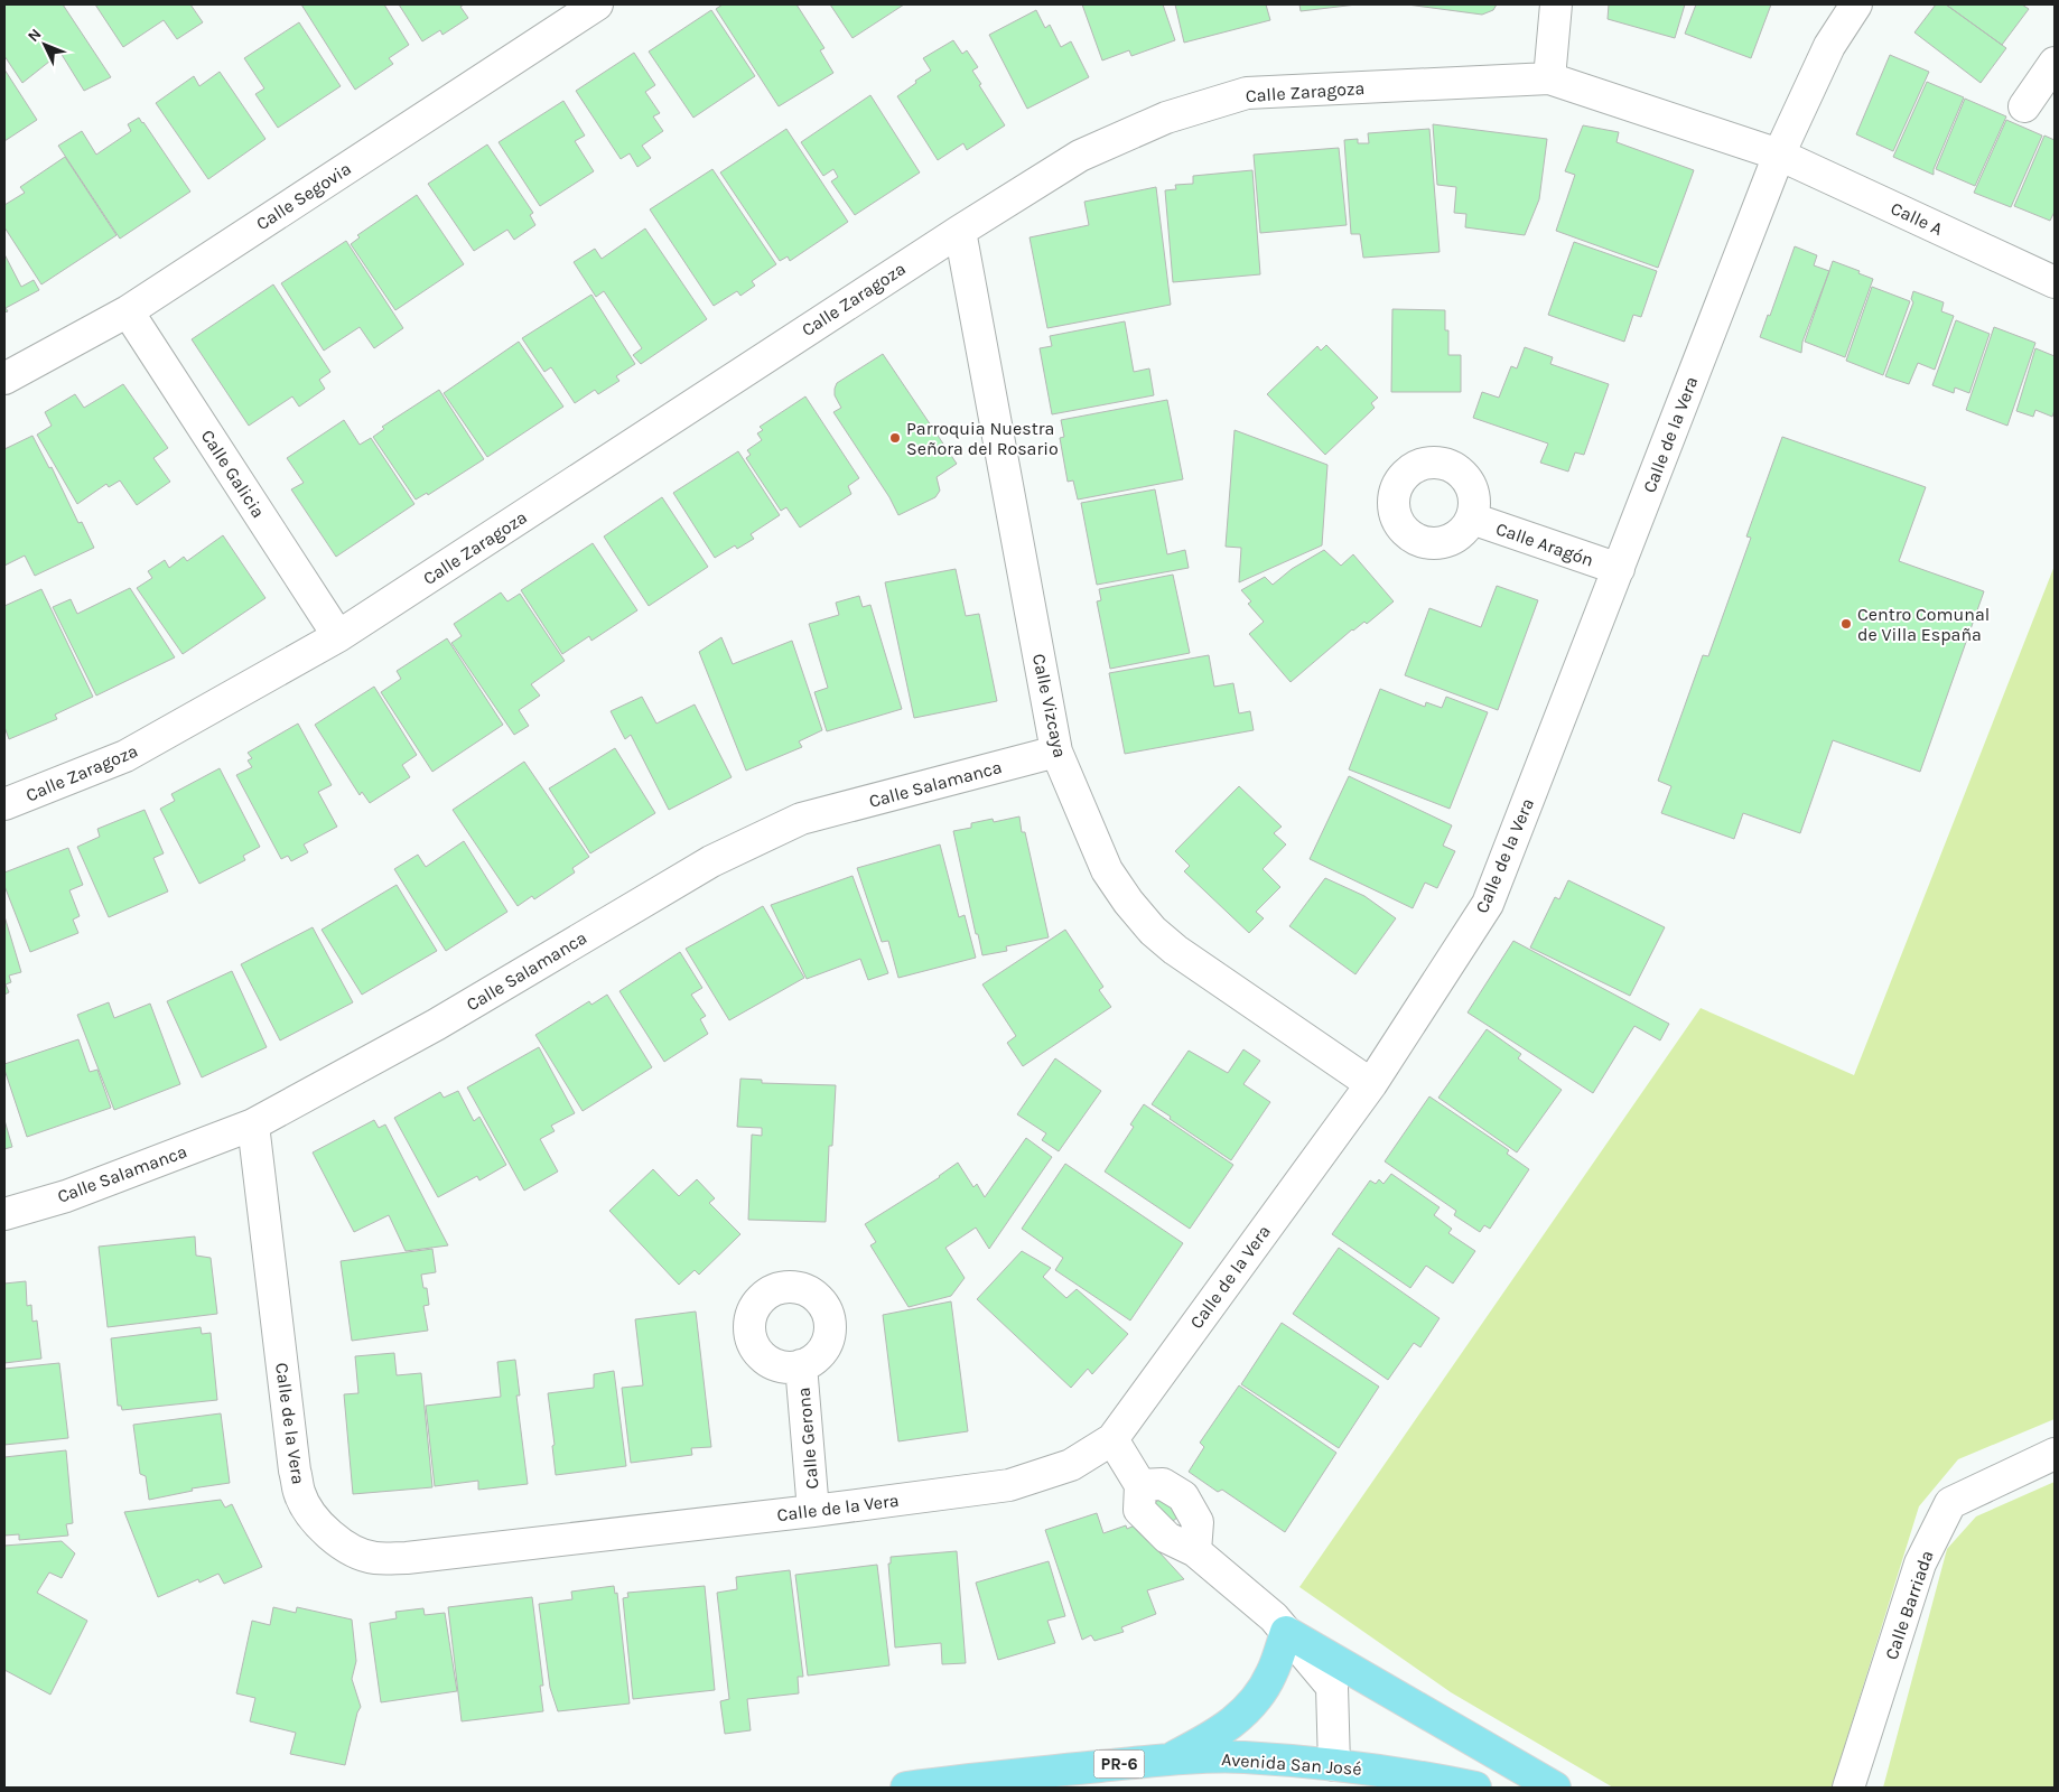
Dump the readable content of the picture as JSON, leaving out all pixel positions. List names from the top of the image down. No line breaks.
{"streets":{"main road":["PR-6","Avenida San José"],"street":["Calle Zaragoza","Calle Segovia","Calle A","Calle de la Vera","Calle Galicia","Calle Aragón","Calle Vizcaya","Calle Salamanca","Calle Gerona","Calle Barriada"]},"crossings":[["Calle Zaragoza","Calle A"],["Calle Zaragoza","Calle de la Vera"],["Calle Zaragoza","Calle Galicia"],["Calle Zaragoza","Calle Vizcaya"],["Calle Segovia","Calle Galicia"],["Calle A","Calle de la Vera"],["Calle de la Vera","Calle Aragón"],["Calle de la Vera","Calle Vizcaya"],["Calle de la Vera","Calle Salamanca"],["Calle de la Vera","Calle Gerona"],["Calle Vizcaya","Calle Salamanca"]],"places":["Parroquia Nuestra Señora del Rosario","Centro Comunal de Villa España"],"north":"top left"}
